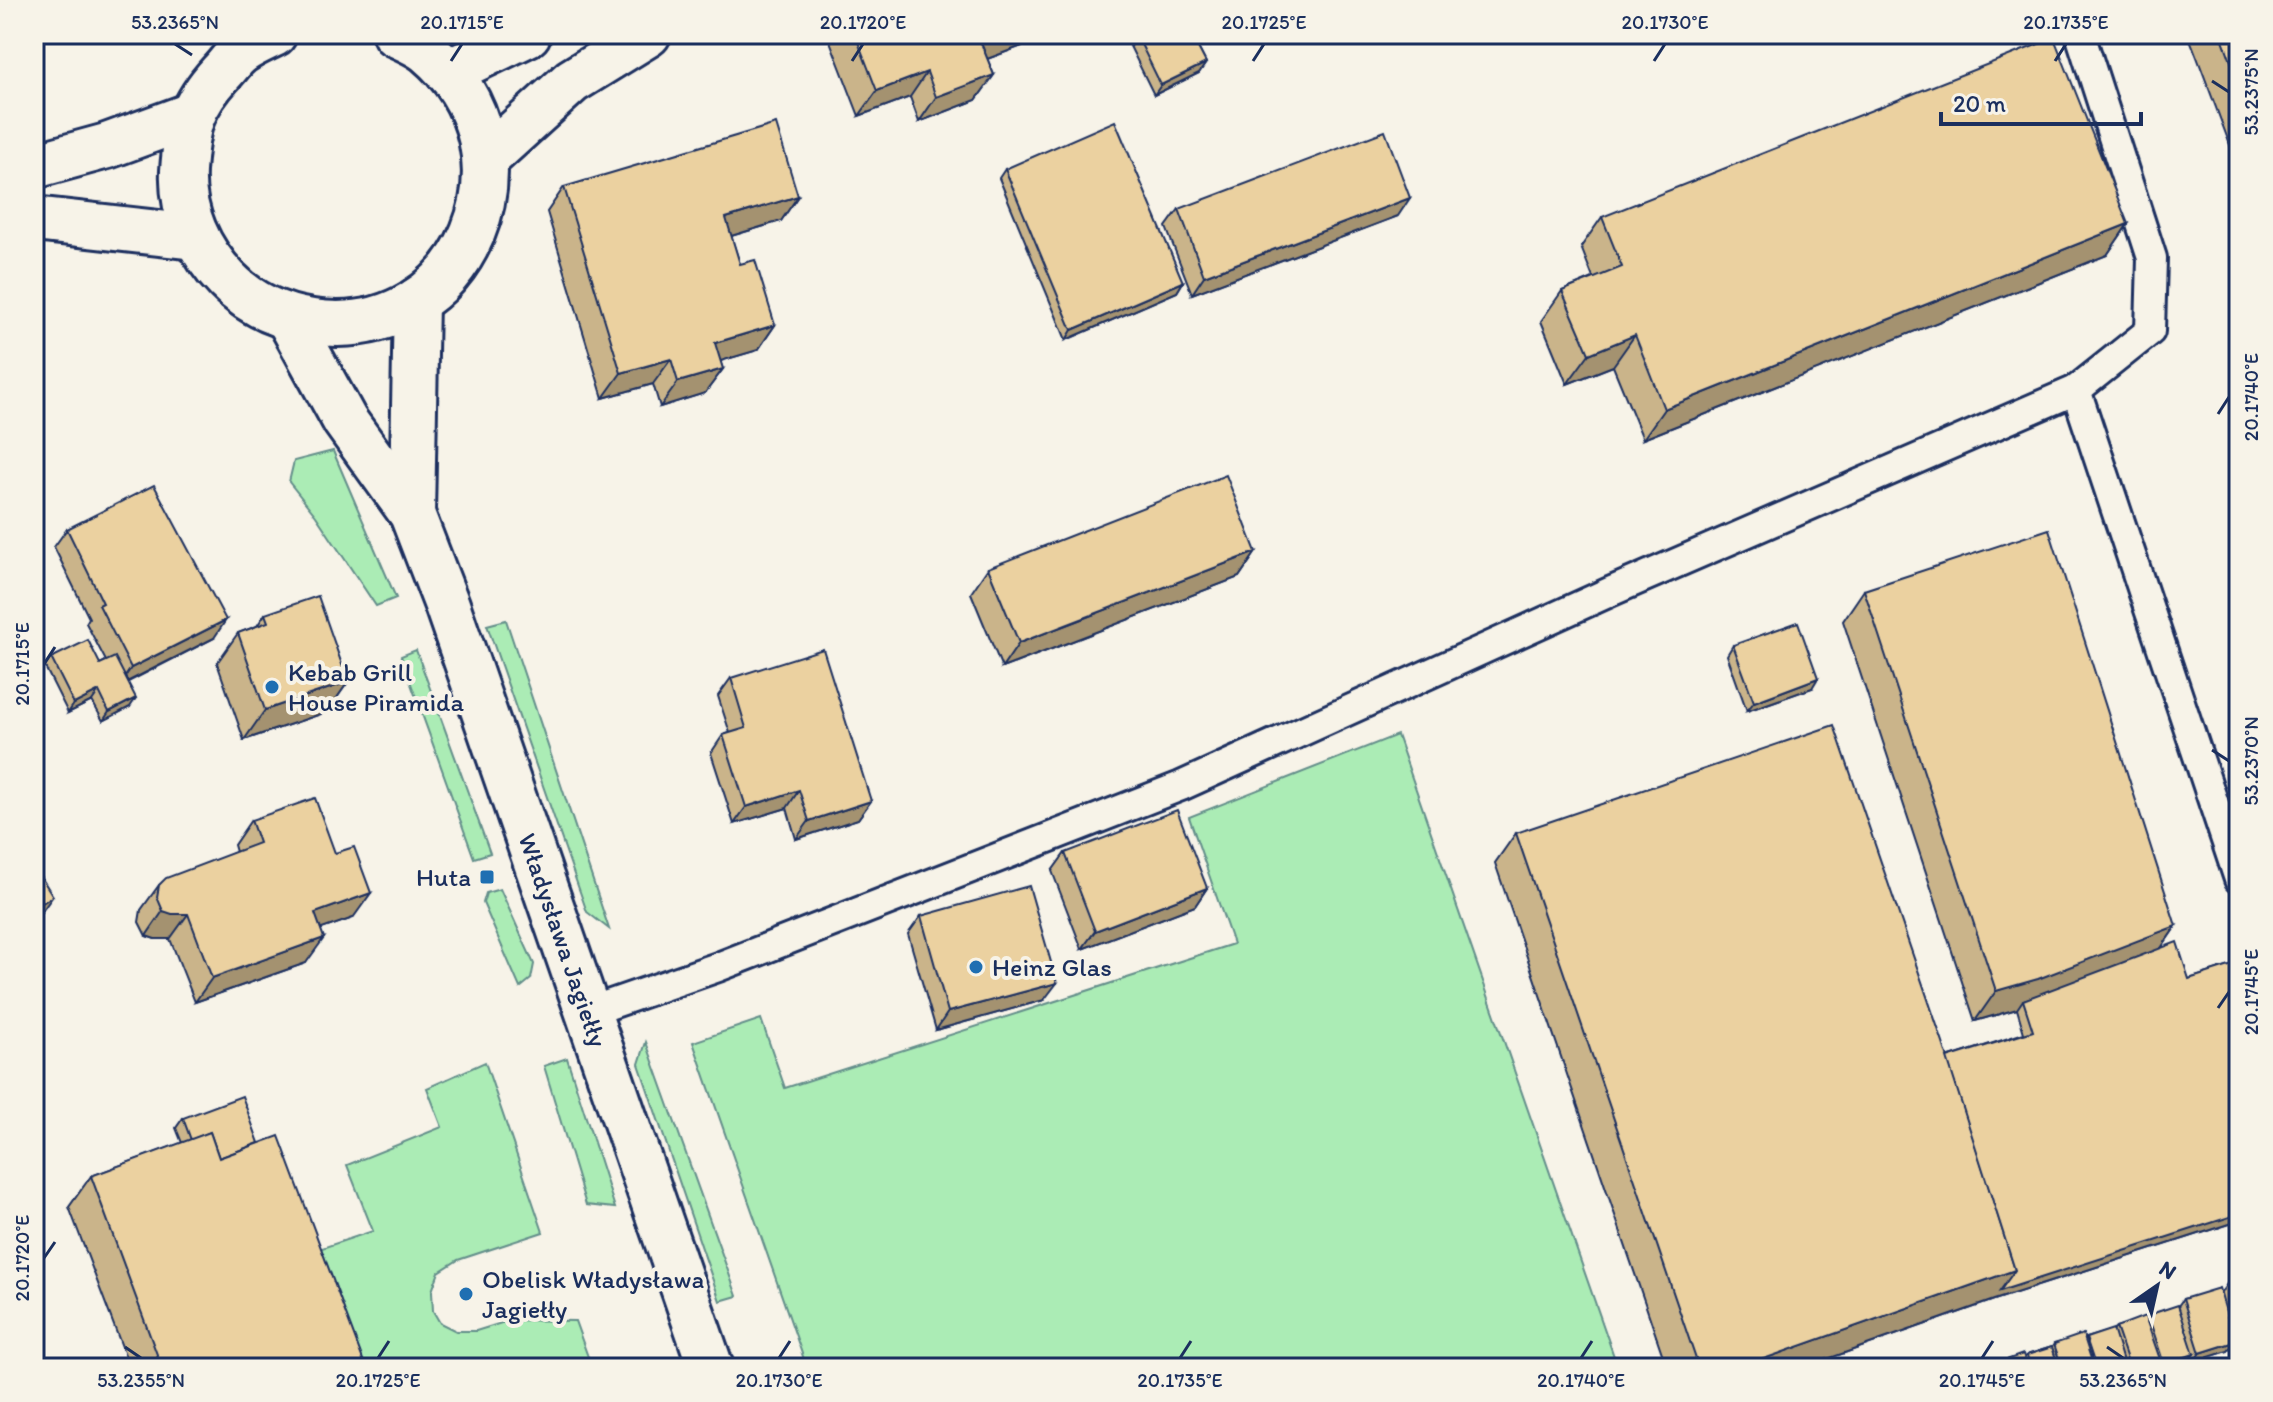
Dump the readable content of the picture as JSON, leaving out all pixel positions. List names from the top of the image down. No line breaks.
{"streets":{"main road":["Władysława Jagiełły"]},"places":{"other":["Kebab Grill House Piramida","Heinz Glas","Obelisk Władysława Jagiełły"],"transit":["Huta"]},"scale_bar":"20 m","north":"top right","coordinates":["53.2365°N","20.1715°E","20.1720°E","20.1725°E","20.1730°E","20.1735°E","53.2375°N","20.1740°E","53.2370°N","20.1745°E","53.2355°N"]}
